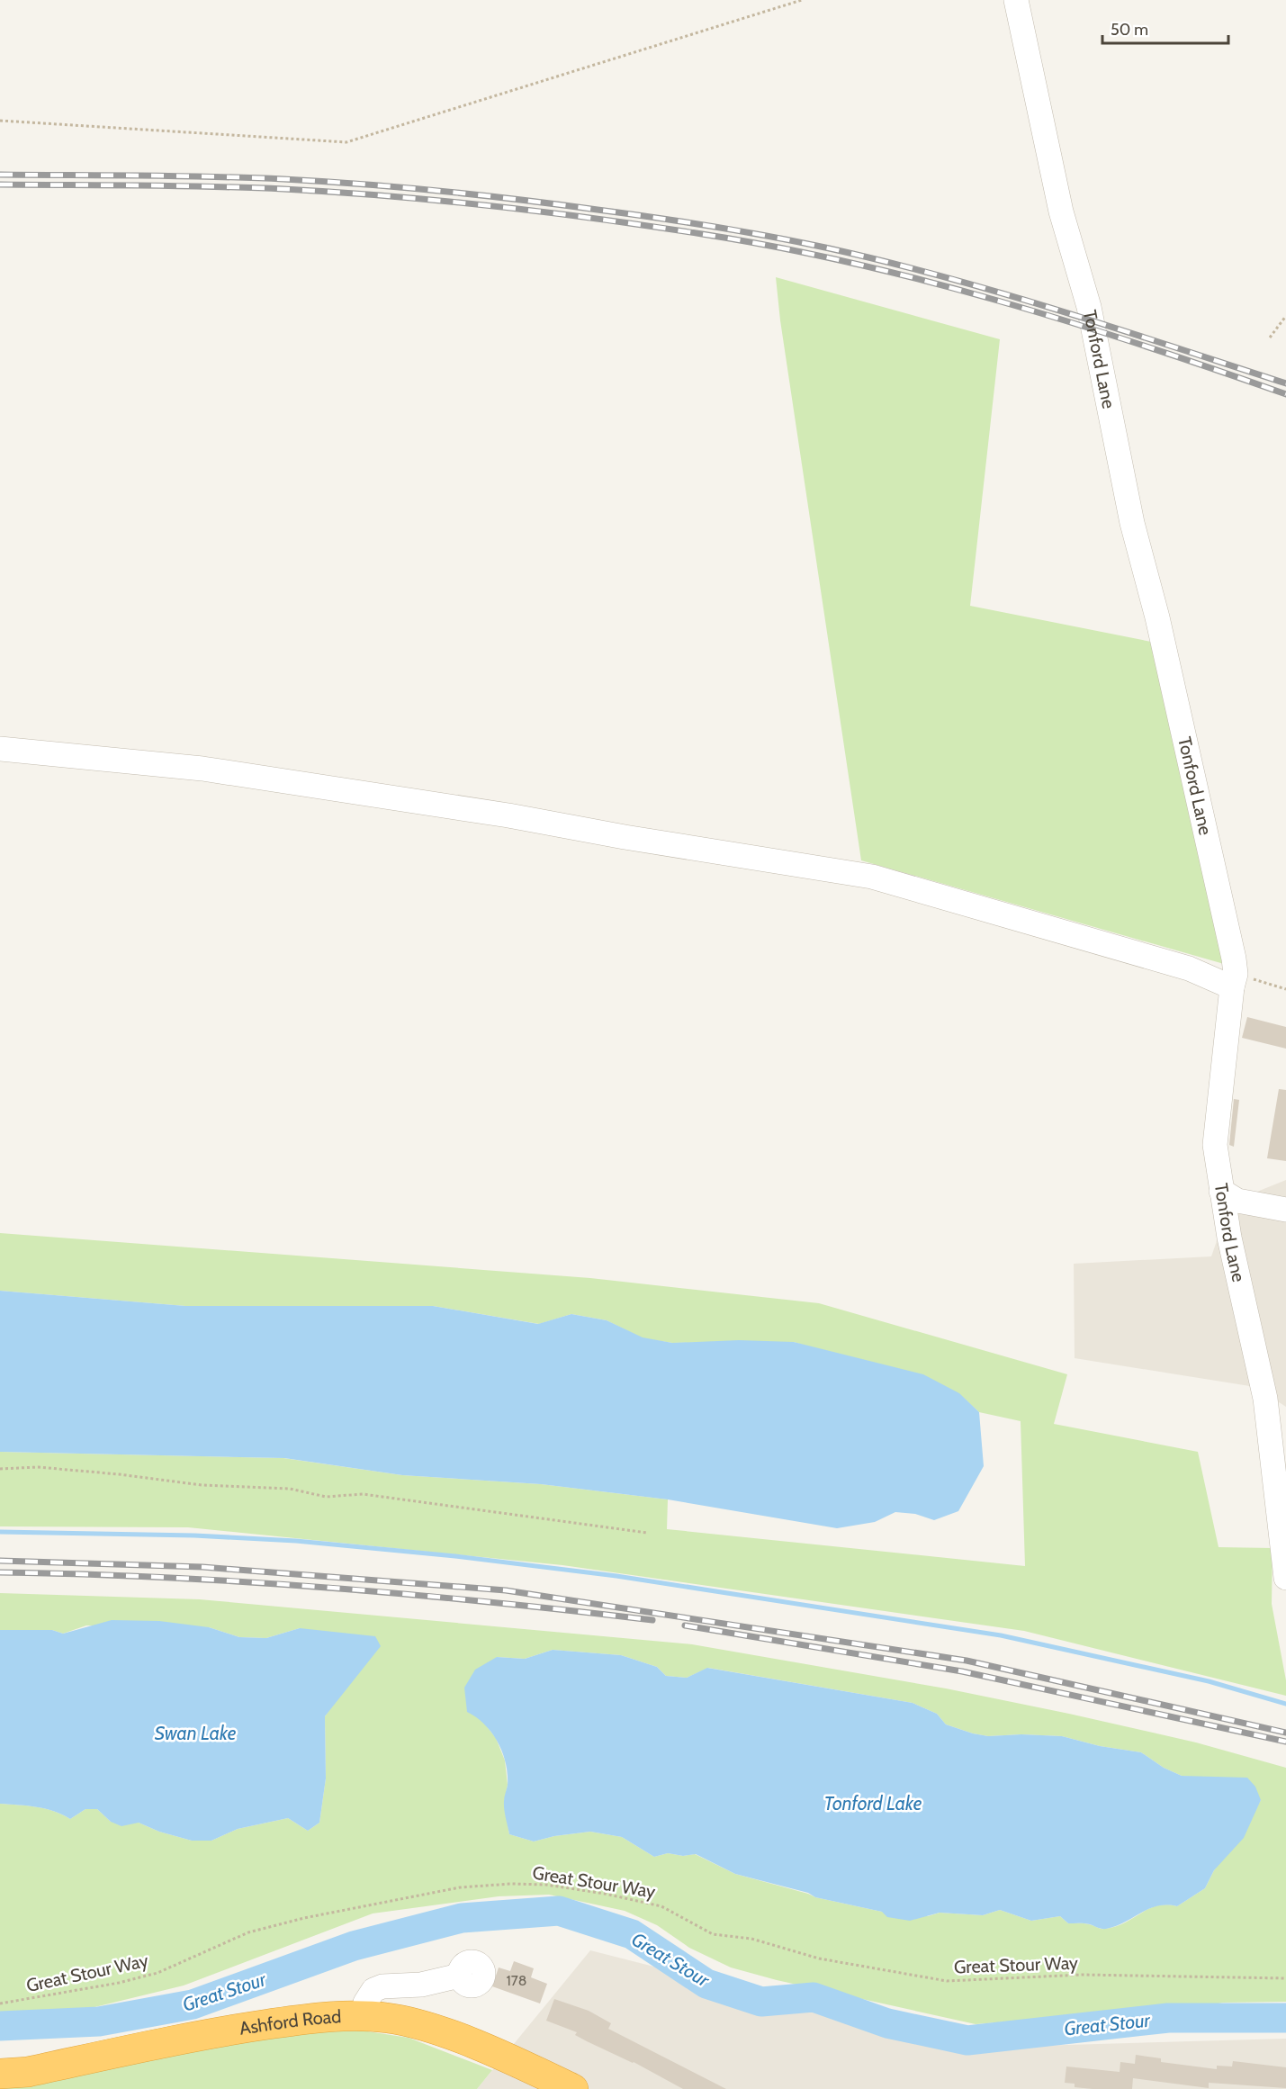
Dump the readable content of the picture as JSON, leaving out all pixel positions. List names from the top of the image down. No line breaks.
{"streets":{"highway":["Ashford Road"],"street":["Tonford Lane"],"path":["Great Stour Way"]},"water":["Swan Lake","Tonford Lake","Great Stour"],"house_numbers":["178"],"scale_bar":"50 m"}
